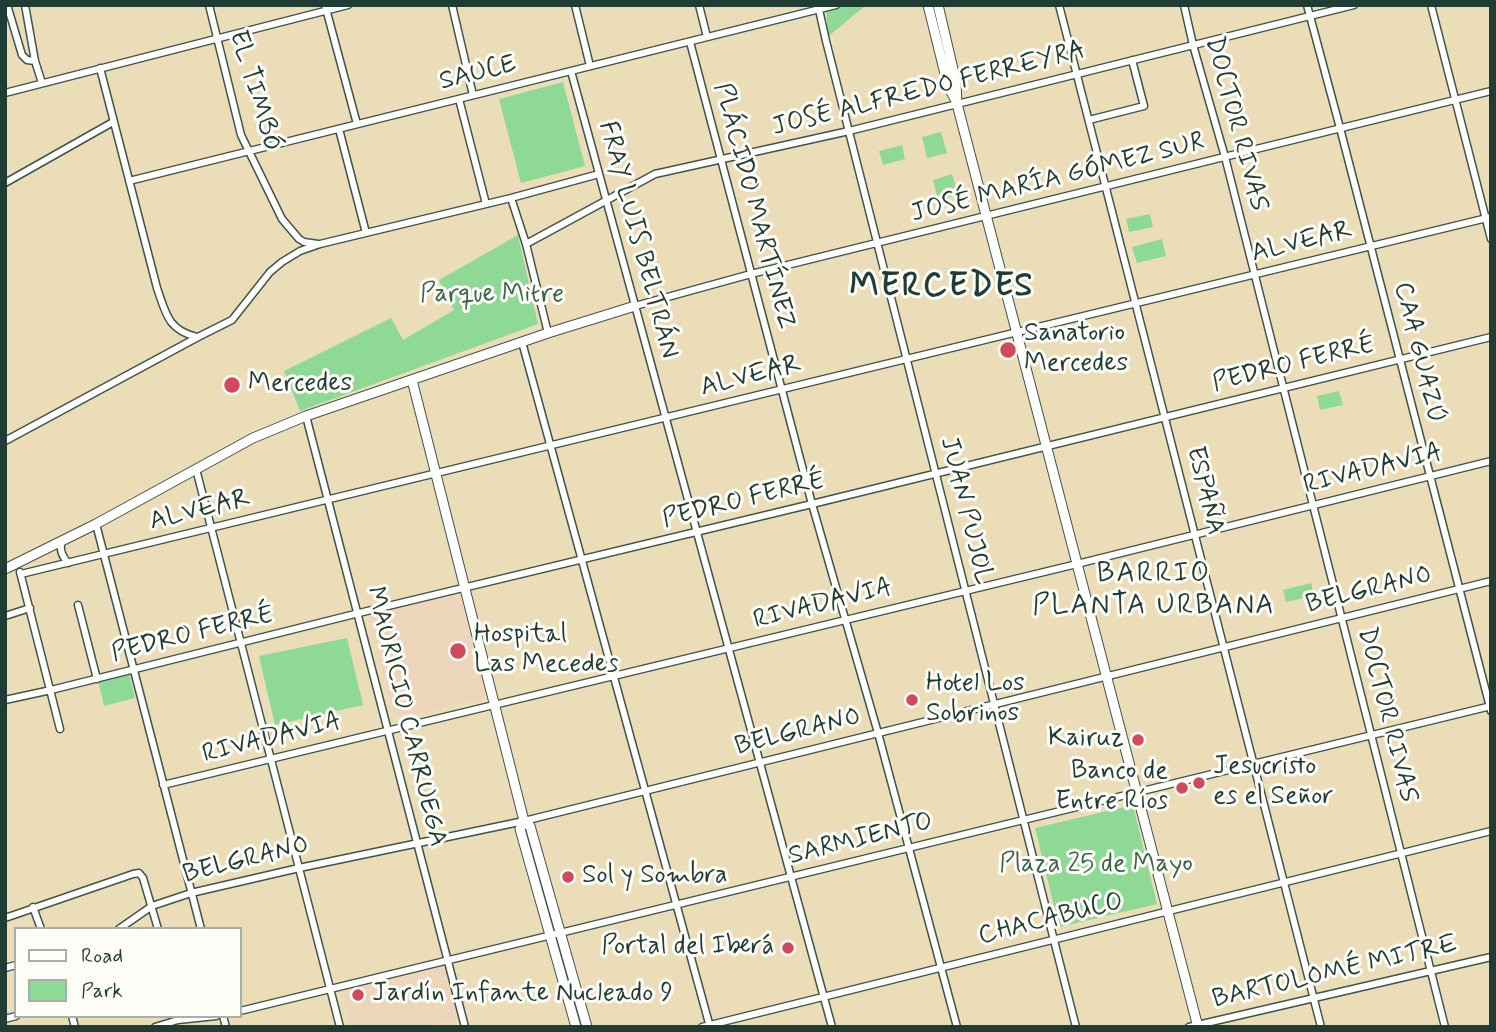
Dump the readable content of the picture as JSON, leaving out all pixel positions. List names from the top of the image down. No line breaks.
{"streets":{"street":["SAUCE","JOSÉ ALFREDO FERREYRA","EL TIMBÓ","DOCTOR RIVAS","JOSÉ MARÍA GÓMEZ SUR","PLÁCIDO MARTÍNEZ","FRAY LUIS BELTRÁN","ALVEAR","CAA GUAZÚ","PEDRO FERRÉ","RIVADAVIA","ESPAÑA","JUAN PUJOL","BELGRANO","MAURICIO CARRUEGA","SARMIENTO","CHACABUCO","BARTOLOMÉ MITRE"]},"crossings":[["SAUCE","EL TIMBÓ"],["SAUCE","PLÁCIDO MARTÍNEZ"],["SAUCE","FRAY LUIS BELTRÁN"],["SAUCE","JUAN PUJOL"],["JOSÉ ALFREDO FERREYRA","DOCTOR RIVAS"],["JOSÉ ALFREDO FERREYRA","PLÁCIDO MARTÍNEZ"],["JOSÉ ALFREDO FERREYRA","FRAY LUIS BELTRÁN"],["JOSÉ ALFREDO FERREYRA","CAA GUAZÚ"],["JOSÉ ALFREDO FERREYRA","ESPAÑA"],["JOSÉ ALFREDO FERREYRA","JUAN PUJOL"],["DOCTOR RIVAS","JOSÉ MARÍA GÓMEZ SUR"],["DOCTOR RIVAS","ALVEAR"],["DOCTOR RIVAS","PEDRO FERRÉ"],["DOCTOR RIVAS","RIVADAVIA"],["DOCTOR RIVAS","BELGRANO"],["DOCTOR RIVAS","SARMIENTO"],["DOCTOR RIVAS","CHACABUCO"],["DOCTOR RIVAS","BARTOLOMÉ MITRE"],["JOSÉ MARÍA GÓMEZ SUR","PLÁCIDO MARTÍNEZ"],["JOSÉ MARÍA GÓMEZ SUR","FRAY LUIS BELTRÁN"],["JOSÉ MARÍA GÓMEZ SUR","CAA GUAZÚ"],["JOSÉ MARÍA GÓMEZ SUR","ESPAÑA"],["JOSÉ MARÍA GÓMEZ SUR","JUAN PUJOL"],["PLÁCIDO MARTÍNEZ","ALVEAR"],["PLÁCIDO MARTÍNEZ","PEDRO FERRÉ"],["PLÁCIDO MARTÍNEZ","RIVADAVIA"],["PLÁCIDO MARTÍNEZ","BELGRANO"],["PLÁCIDO MARTÍNEZ","SARMIENTO"],["PLÁCIDO MARTÍNEZ","CHACABUCO"],["FRAY LUIS BELTRÁN","ALVEAR"],["FRAY LUIS BELTRÁN","PEDRO FERRÉ"],["FRAY LUIS BELTRÁN","RIVADAVIA"],["FRAY LUIS BELTRÁN","BELGRANO"],["FRAY LUIS BELTRÁN","SARMIENTO"],["FRAY LUIS BELTRÁN","CHACABUCO"],["ALVEAR","CAA GUAZÚ"],["ALVEAR","ESPAÑA"],["ALVEAR","JUAN PUJOL"],["ALVEAR","MAURICIO CARRUEGA"],["CAA GUAZÚ","PEDRO FERRÉ"],["CAA GUAZÚ","RIVADAVIA"],["CAA GUAZÚ","BELGRANO"],["CAA GUAZÚ","SARMIENTO"],["PEDRO FERRÉ","ESPAÑA"],["PEDRO FERRÉ","JUAN PUJOL"],["PEDRO FERRÉ","MAURICIO CARRUEGA"],["RIVADAVIA","ESPAÑA"],["RIVADAVIA","JUAN PUJOL"],["RIVADAVIA","MAURICIO CARRUEGA"],["ESPAÑA","BELGRANO"],["ESPAÑA","SARMIENTO"],["ESPAÑA","CHACABUCO"],["ESPAÑA","BARTOLOMÉ MITRE"],["JUAN PUJOL","BELGRANO"],["JUAN PUJOL","SARMIENTO"],["JUAN PUJOL","CHACABUCO"],["BELGRANO","MAURICIO CARRUEGA"],["MAURICIO CARRUEGA","SARMIENTO"]],"districts":["MERCEDES","BARRIO PLANTA URBANA"],"parks":["Parque Mitre","Plaza 25 de Mayo"],"places":["Sanatorio Mercedes","Mercedes","Hospital Las Mecedes","Hotel Los Sobrinos","Kairuz","Jesucristo es el Señor","Banco de Entre Ríos","Sol y Sombra","Portal del Iberá","Jardín Infante Nucleado 9"],"legend":["Road","Park"]}
